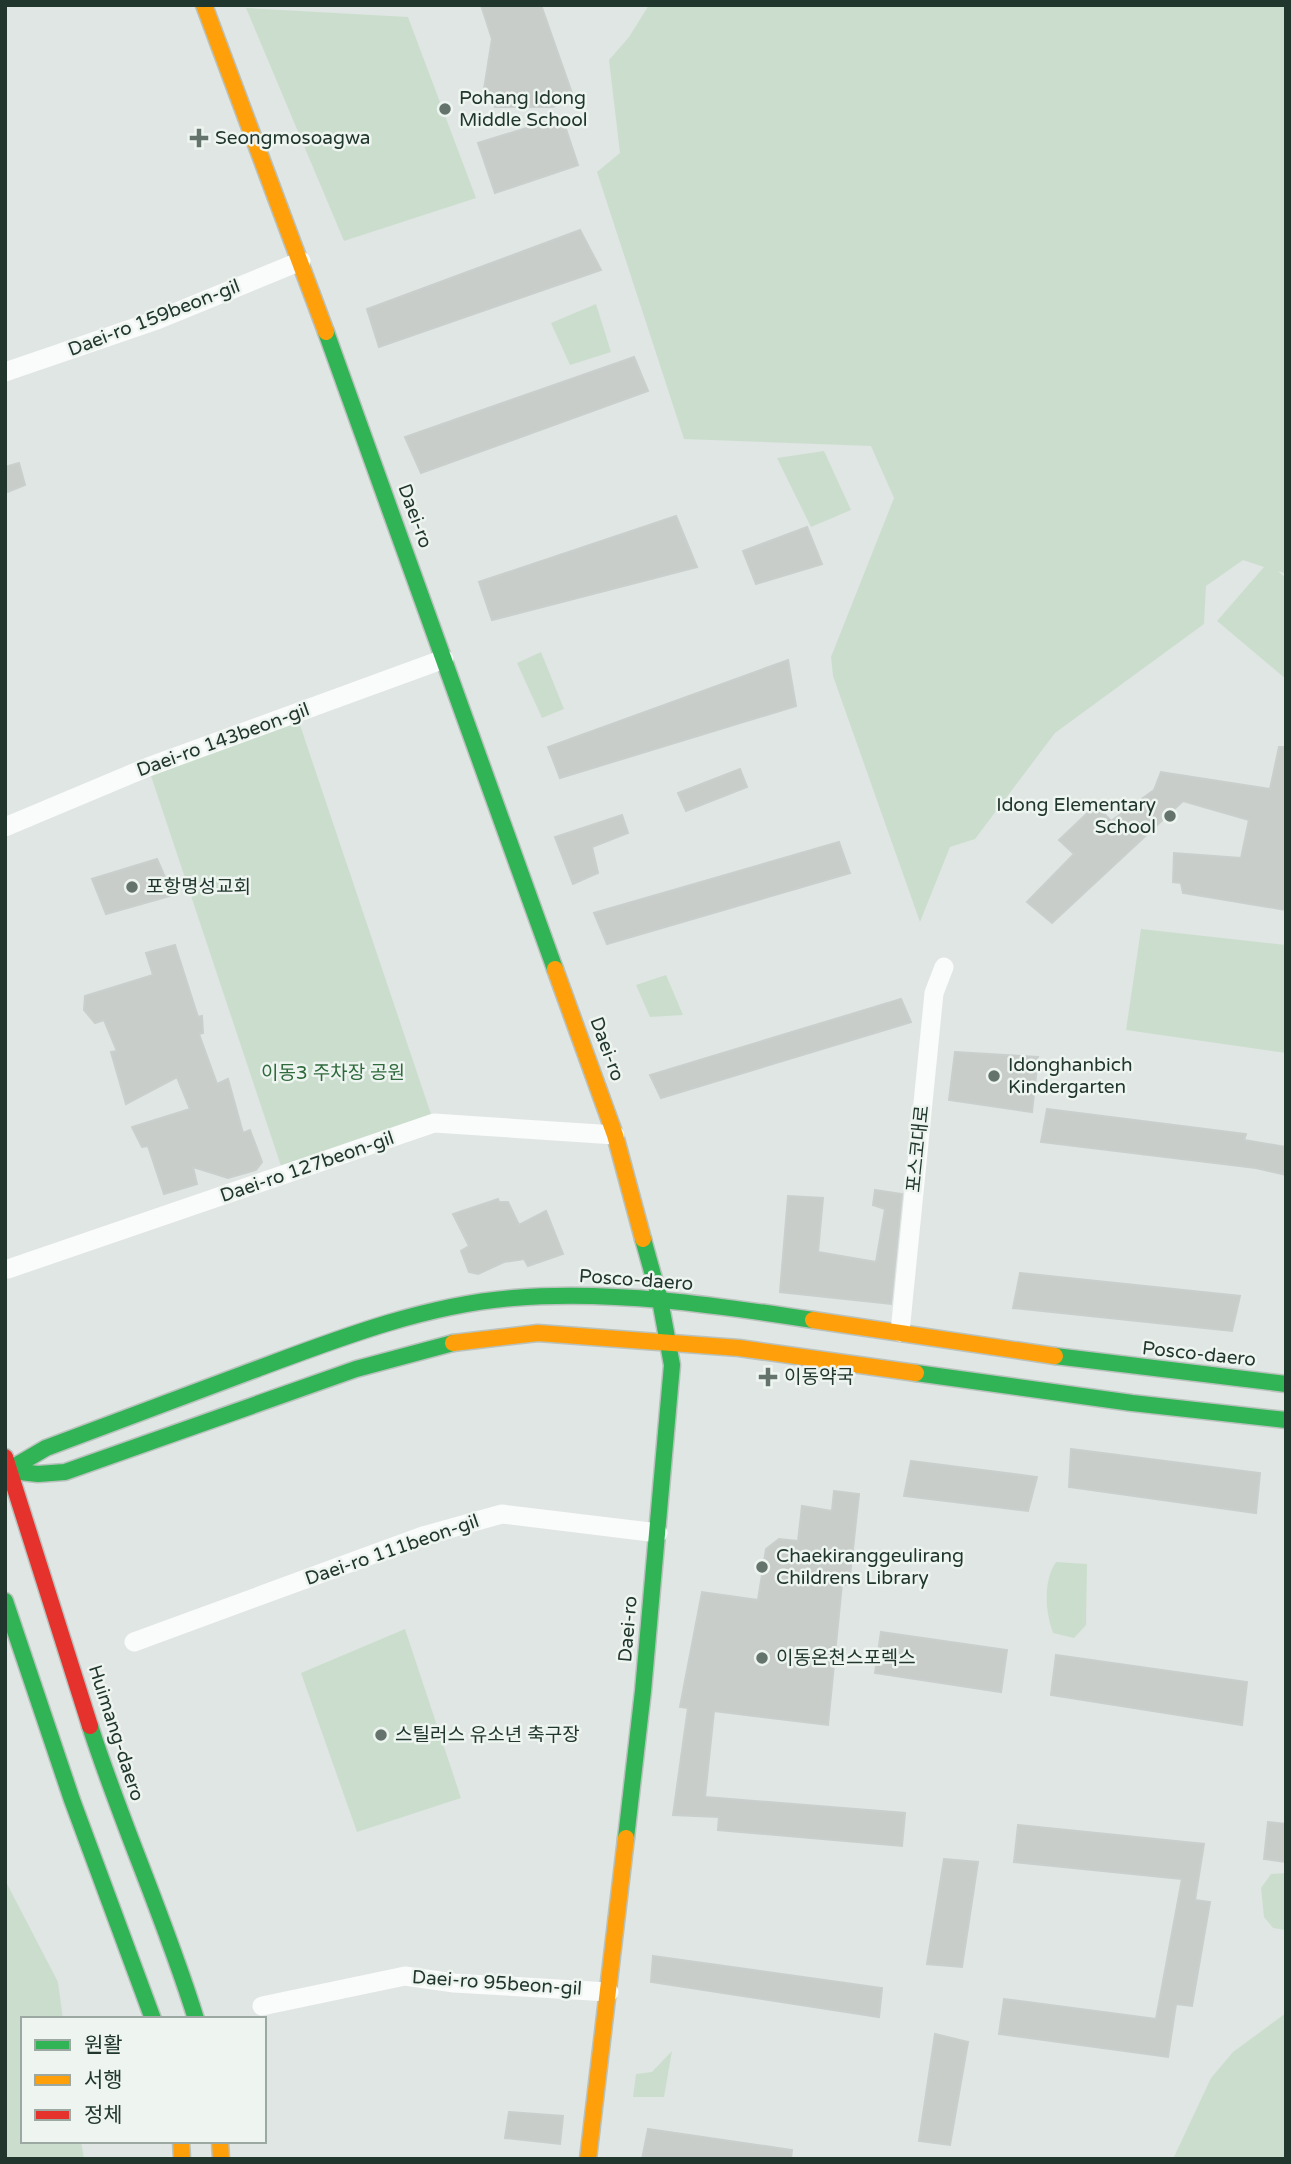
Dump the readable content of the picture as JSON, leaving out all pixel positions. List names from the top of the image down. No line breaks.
{"streets":{"main road":["Daei-ro","Posco-daero","Huimang-daero"],"street":["Daei-ro 159beon-gil","Daei-ro 143beon-gil","포스코대로","Daei-ro 127beon-gil","Daei-ro 111beon-gil","Daei-ro 95beon-gil"]},"crossings":[["Daei-ro 159beon-gil","Daei-ro"],["Daei-ro","Daei-ro 143beon-gil"],["Daei-ro","Daei-ro 127beon-gil"],["Daei-ro","Posco-daero"],["Daei-ro","Daei-ro 111beon-gil"],["Daei-ro","Daei-ro 95beon-gil"],["포스코대로","Posco-daero"],["Posco-daero","Huimang-daero"]],"parks":["이동3 주차장 공원"],"places":{"other":["Pohang Idong Middle School","Idong Elementary School","포항명성교회","Idonghanbich Kindergarten","Chaekiranggeulirang Childrens Library","이동온천스포렉스","스틸러스 유소년 축구장"],"health":["Seongmosoagwa","이동약국"]},"legend":["원활","서행","정체"]}
